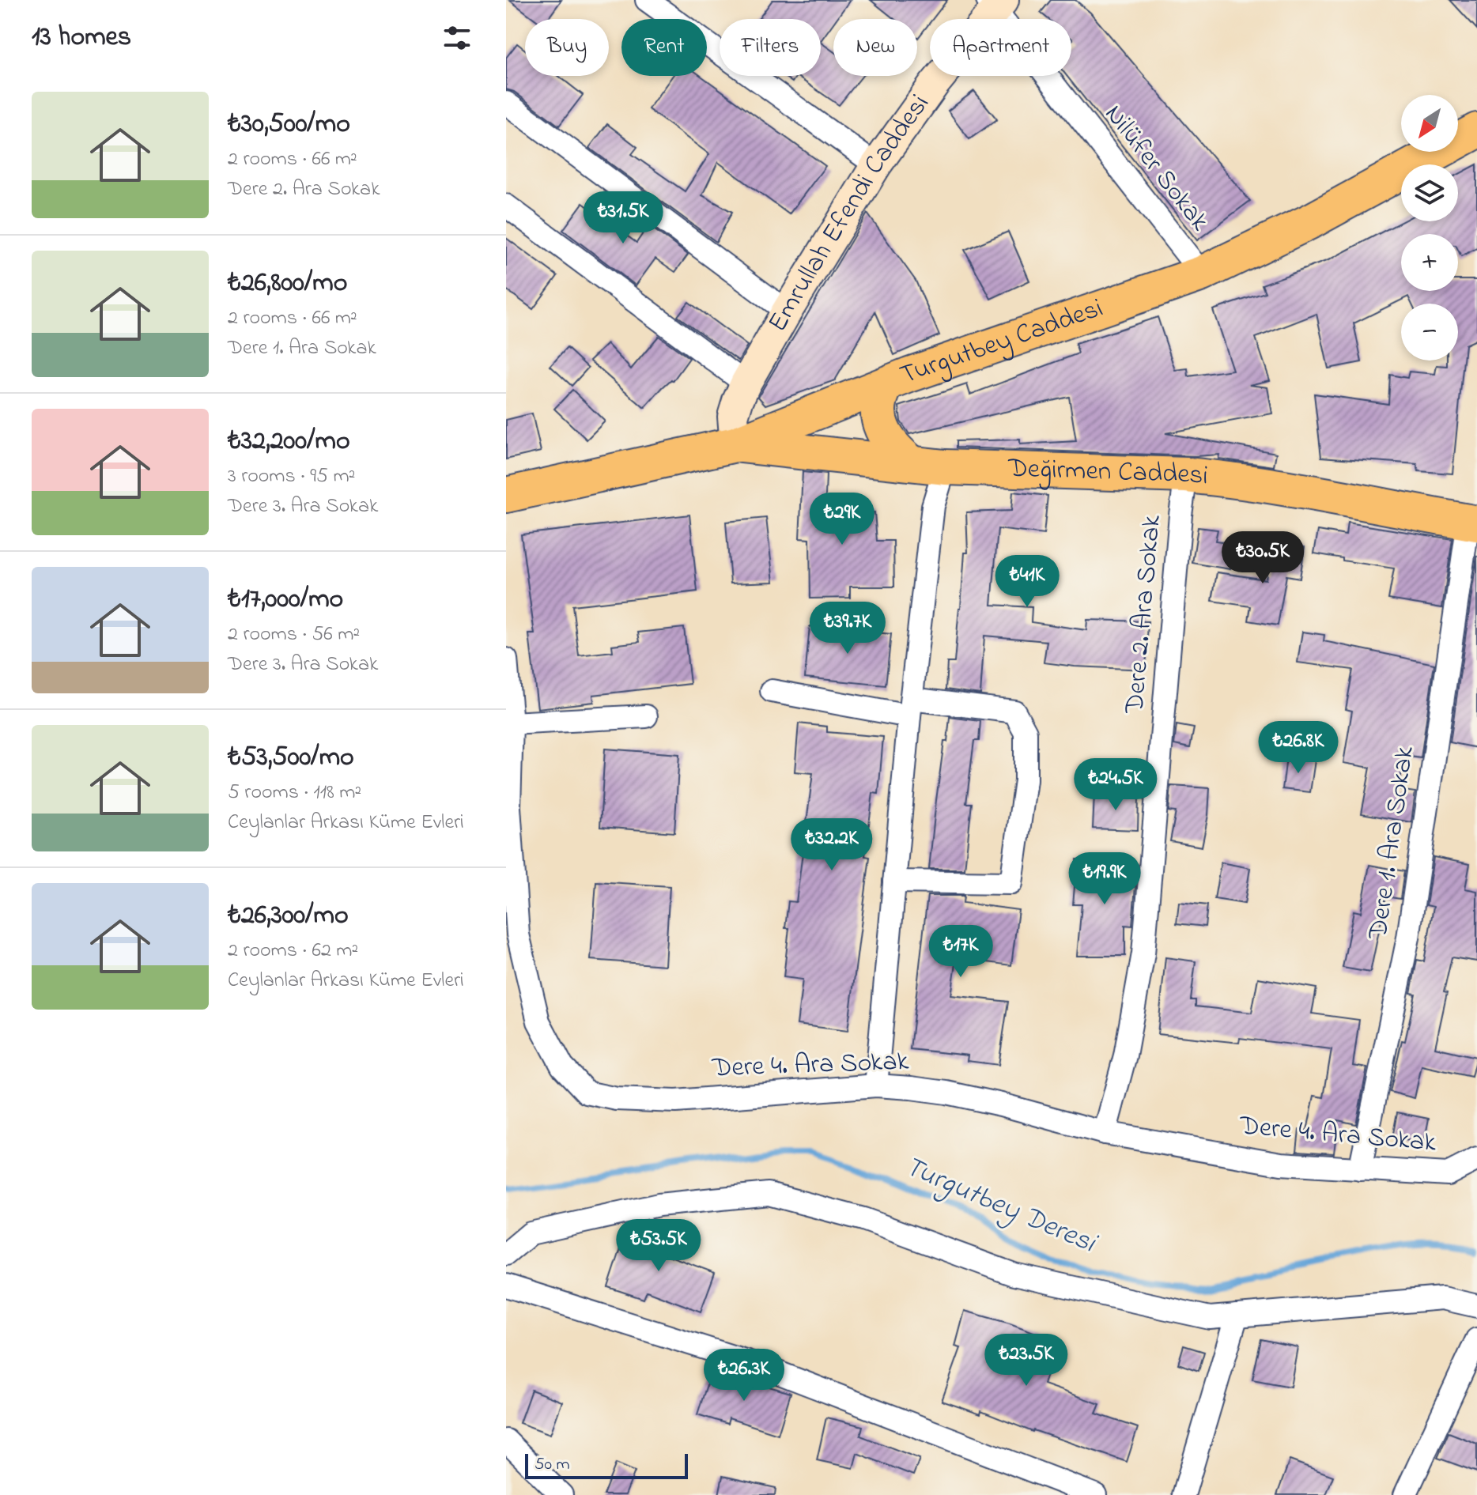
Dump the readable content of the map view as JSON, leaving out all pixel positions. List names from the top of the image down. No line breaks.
{"streets":{"main road":["Emrullah Efendi Caddesi","Turgutbey Caddesi","Değirmen Caddesi"],"street":["Nilüfer Sokak","Dere 2. Ara Sokak","Dere 1. Ara Sokak","Dere 4. Ara Sokak"]},"crossings":[["Nilüfer Sokak","Emrullah Efendi Caddesi"],["Nilüfer Sokak","Turgutbey Caddesi"],["Emrullah Efendi Caddesi","Turgutbey Caddesi"],["Emrullah Efendi Caddesi","Değirmen Caddesi"],["Turgutbey Caddesi","Değirmen Caddesi"],["Değirmen Caddesi","Dere 2. Ara Sokak"],["Değirmen Caddesi","Dere 1. Ara Sokak"],["Dere 2. Ara Sokak","Dere 4. Ara Sokak"],["Dere 1. Ara Sokak","Dere 4. Ara Sokak"]],"water":["Turgutbey Deresi"],"scale_bar":"50 m","north":"bottom left","page":{"heading":"13 homes","chip":["Buy","Rent","Filters","New","Apartment"],"list":[{"name":"₺30,500/mo","note":"2 rooms · 66 m² · Dere 2. Ara Sokak"},{"name":"₺26,800/mo","note":"2 rooms · 66 m² · Dere 1. Ara Sokak"},{"name":"₺32,200/mo","note":"3 rooms · 95 m² · Dere 3. Ara Sokak"},{"name":"₺17,000/mo","note":"2 rooms · 56 m² · Dere 3. Ara Sokak"},{"name":"₺53,500/mo","note":"5 rooms · 118 m² · Ceylanlar Arkası Küme Evleri"},{"name":"₺26,300/mo","note":"2 rooms · 62 m² · Ceylanlar Arkası Küme Evleri"}],"map_buttons":["+","−"],"price":["₺31.5K","₺29K","₺30.5K","₺41K","₺39.7K","₺26.8K","₺24.5K","₺32.2K","₺19.9K","₺17K","₺53.5K","₺23.5K","₺26.3K"],"scale":"50 m"}}
